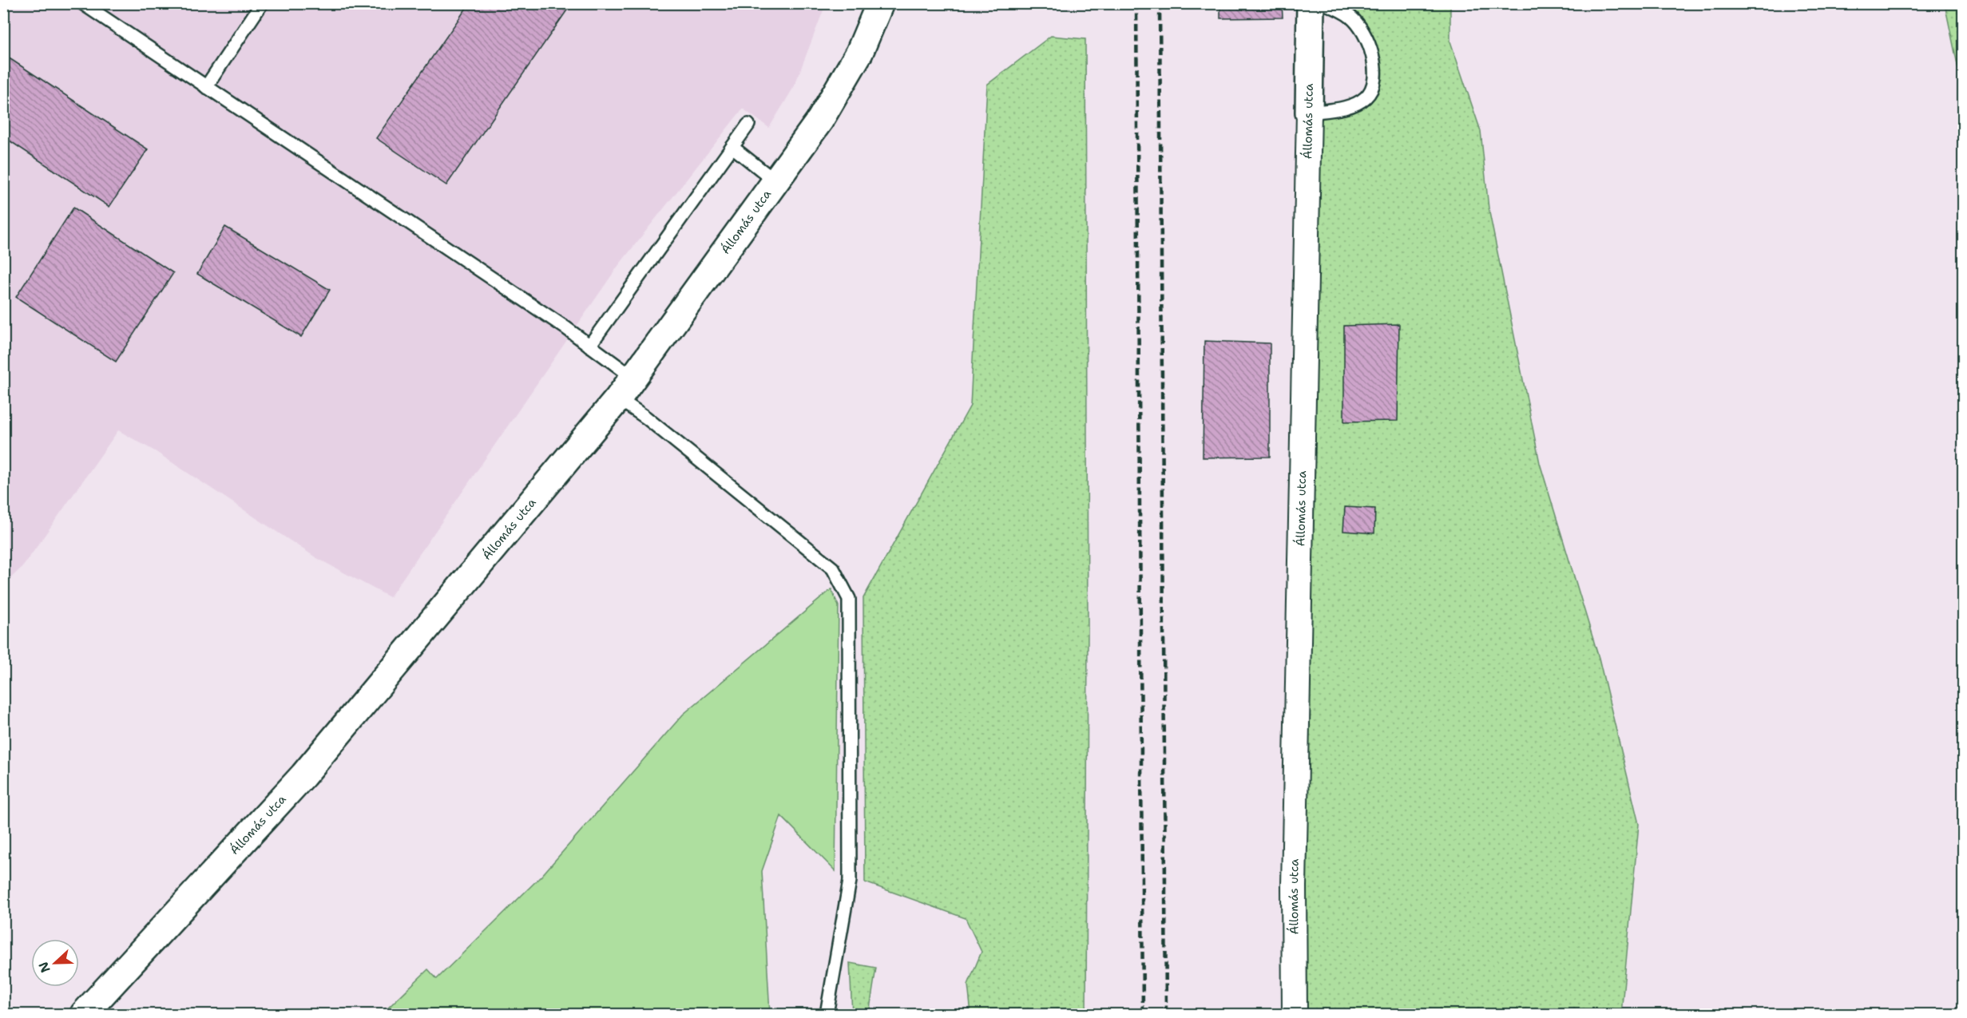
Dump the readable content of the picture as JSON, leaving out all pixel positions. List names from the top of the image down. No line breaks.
{"streets":{"main road":["Állomás utca"]},"north":"left"}
